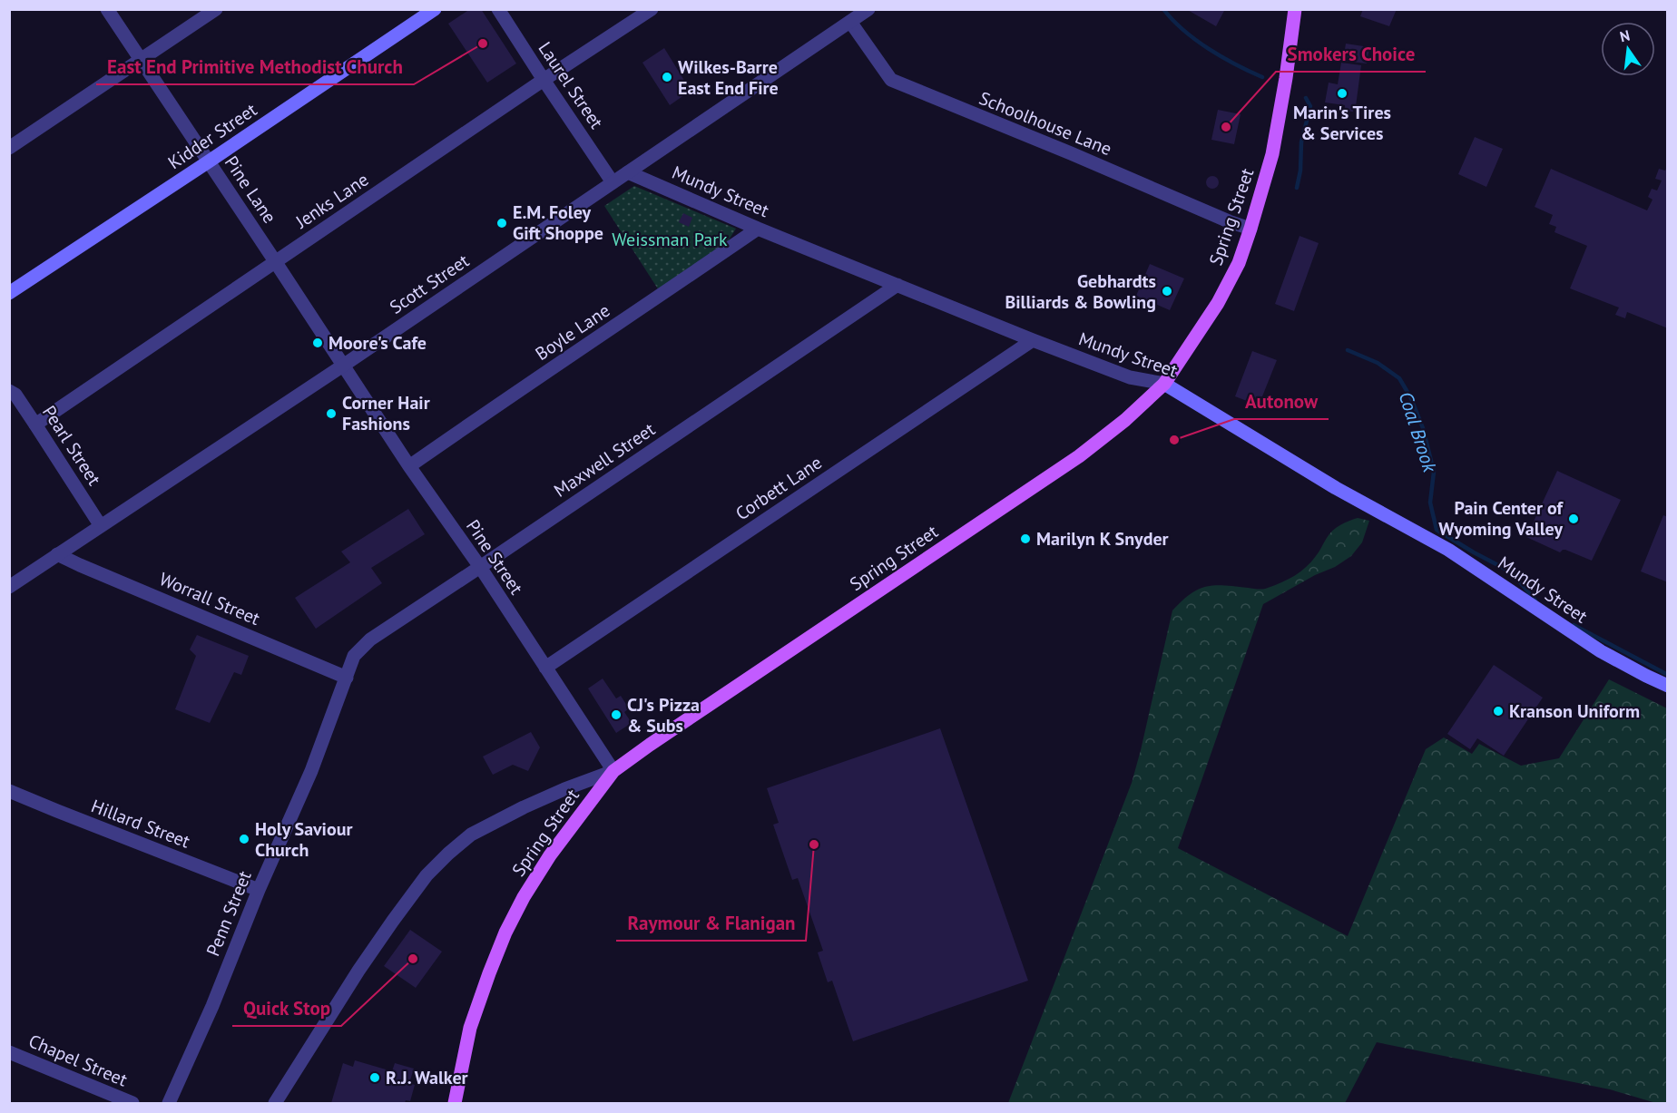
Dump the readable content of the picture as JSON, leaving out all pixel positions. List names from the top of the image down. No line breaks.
{"streets":{"main road":["Kidder Street","Mundy Street","Spring Street"],"street":["Laurel Street","Schoolhouse Lane","Pine Lane","Jenks Lane","Scott Street","Boyle Lane","Pearl Street","Maxwell Street","Corbett Lane","Pine Street","Worrall Street","Hillard Street","Penn Street","Chapel Street"]},"crossings":[["Laurel Street","Jenks Lane"],["Laurel Street","Scott Street"],["Schoolhouse Lane","Spring Street"],["Schoolhouse Lane","Scott Street"],["Kidder Street","Pine Lane"],["Pine Lane","Jenks Lane"],["Pine Lane","Scott Street"],["Pine Lane","Pine Street"],["Mundy Street","Spring Street"],["Mundy Street","Scott Street"],["Mundy Street","Boyle Lane"],["Mundy Street","Maxwell Street"],["Mundy Street","Corbett Lane"],["Jenks Lane","Pearl Street"],["Spring Street","Pine Street"],["Scott Street","Pearl Street"],["Scott Street","Pine Street"],["Scott Street","Worrall Street"],["Boyle Lane","Pine Street"],["Maxwell Street","Pine Street"],["Maxwell Street","Worrall Street"],["Maxwell Street","Penn Street"],["Corbett Lane","Pine Street"],["Worrall Street","Penn Street"],["Hillard Street","Penn Street"]],"water":["Coal Brook"],"parks":["Weissman Park"],"places":["East End Primitive Methodist Church","Wilkes-Barre East End Fire","Marin's Tires & Services","Smokers Choice","E.M. Foley Gift Shoppe","Gebhardts Billiards & Bowling","Moore's Cafe","Corner Hair Fashions","Autonow","Pain Center of Wyoming Valley","Marilyn K Snyder","Kranson Uniform","CJ's Pizza & Subs","Holy Saviour Church","Raymour & Flanigan","Quick Stop","R.J. Walker"],"north":"top"}
